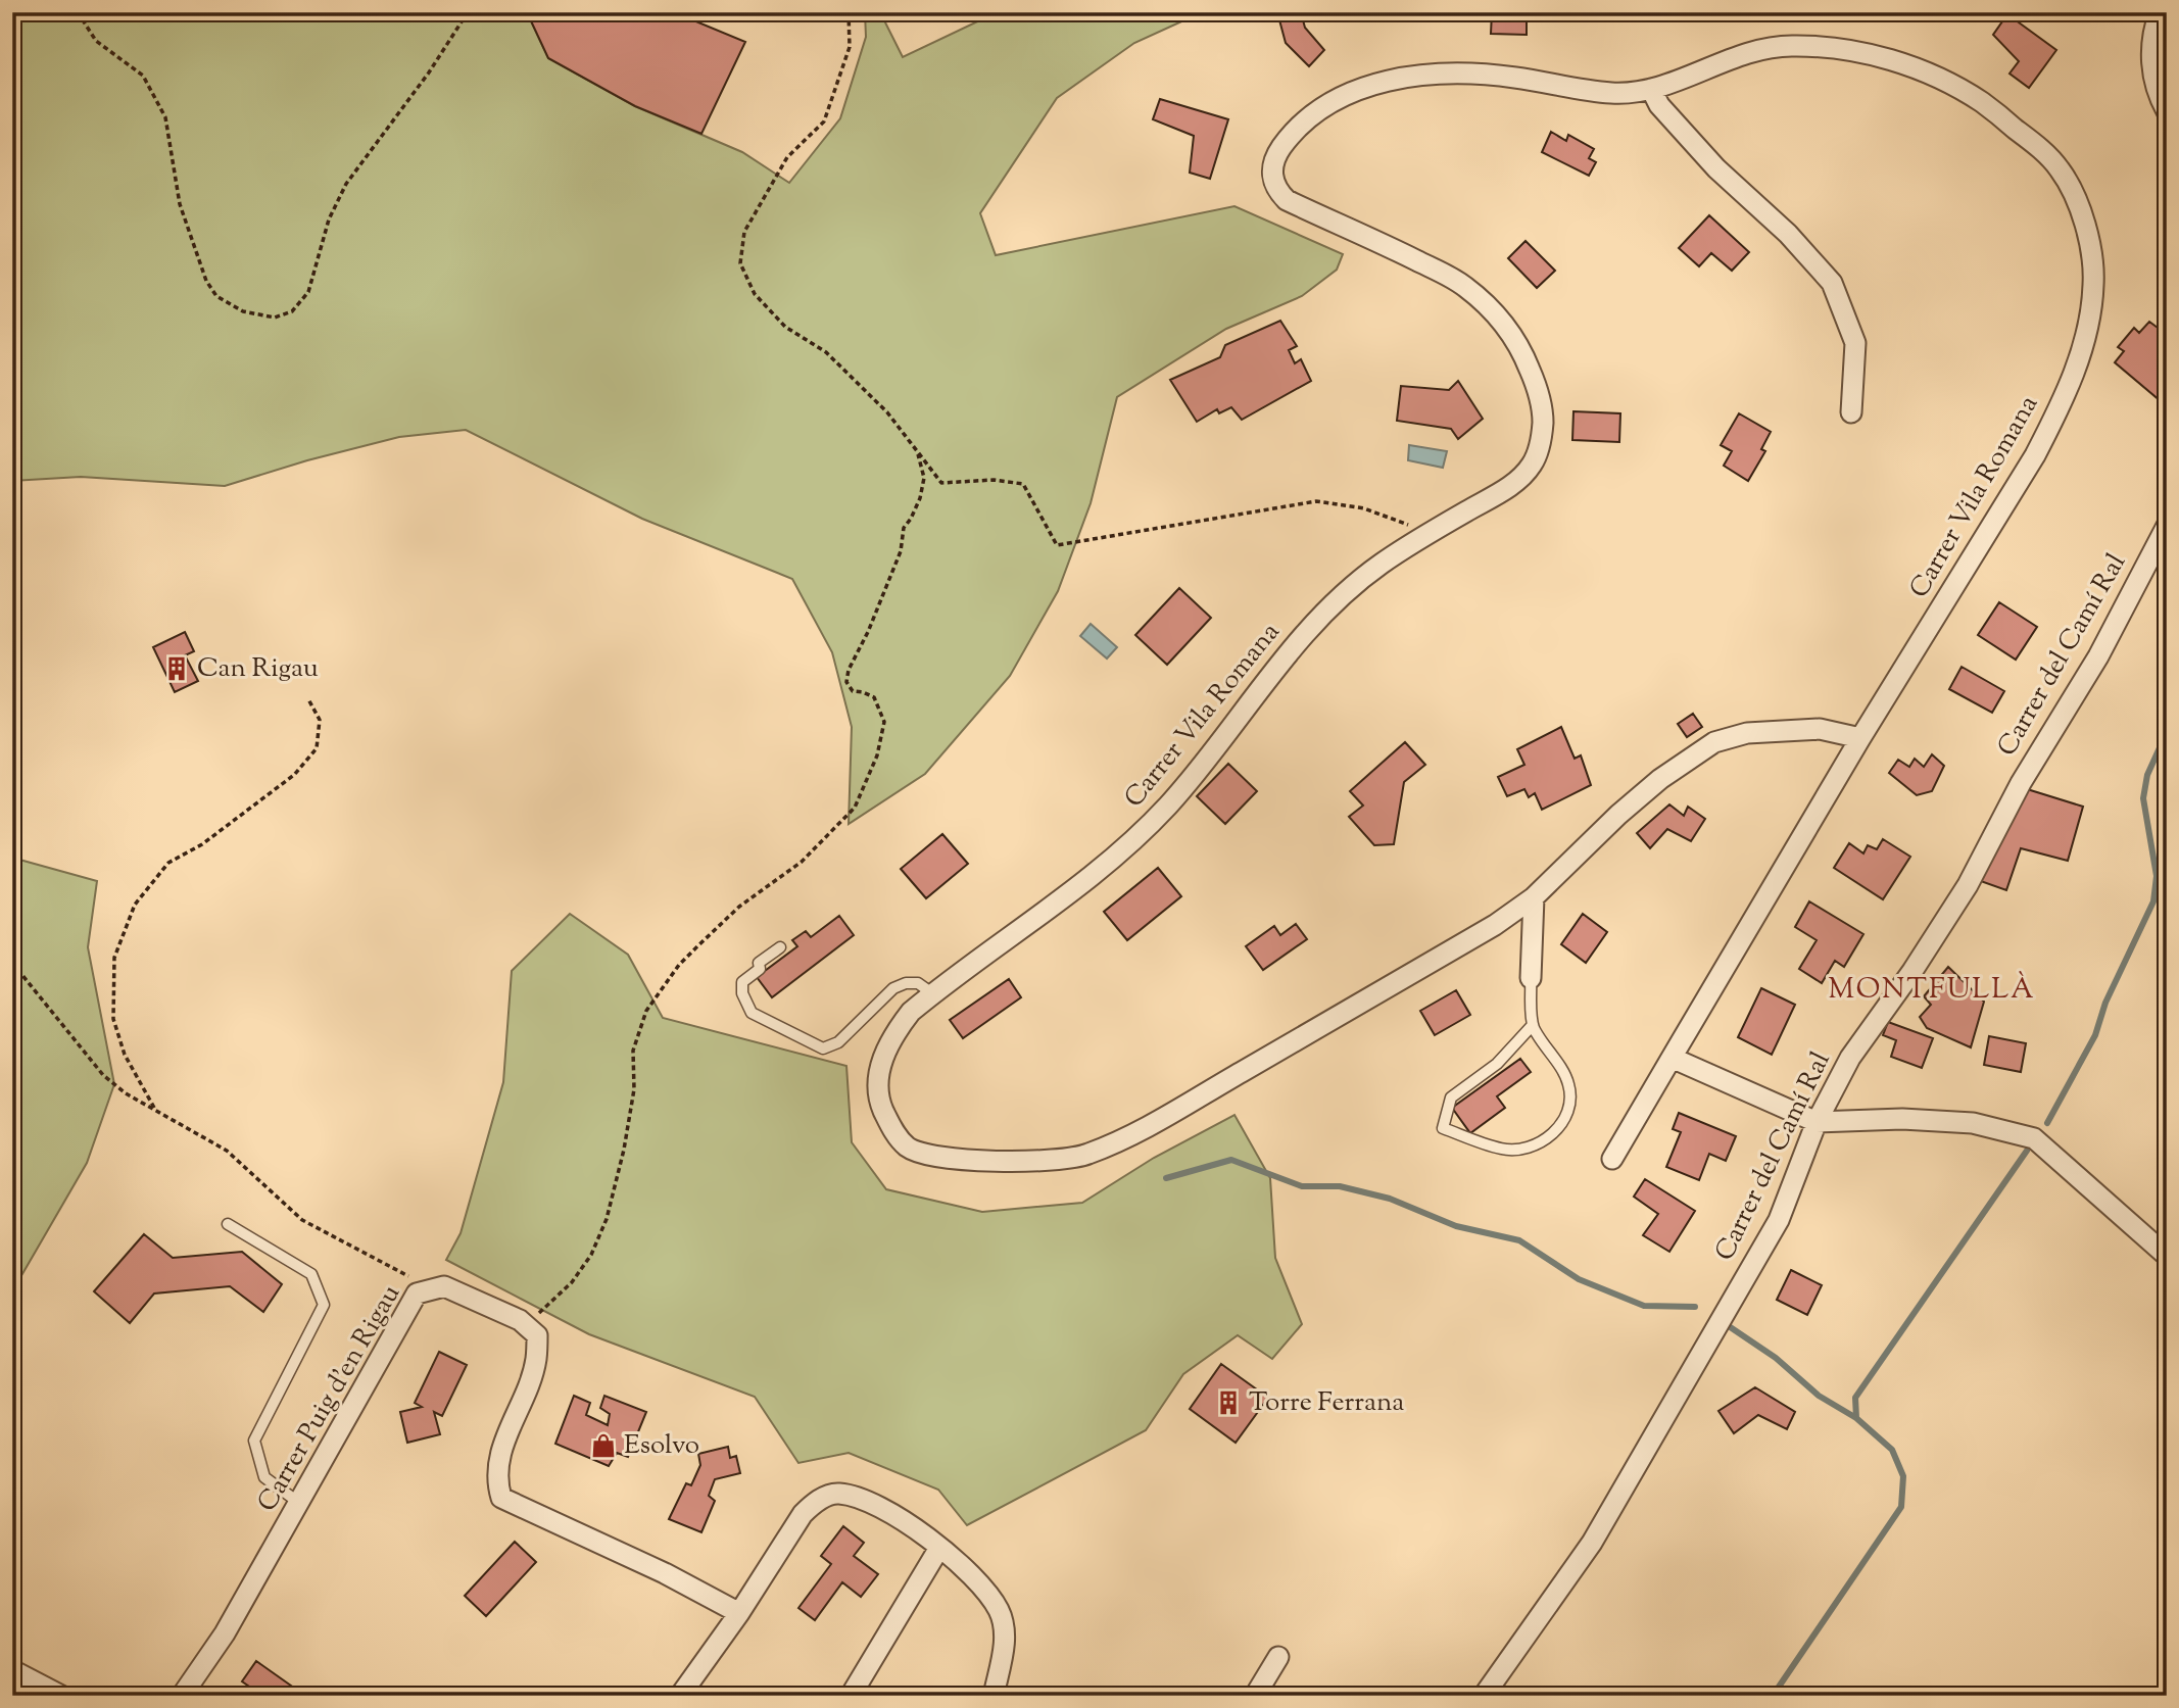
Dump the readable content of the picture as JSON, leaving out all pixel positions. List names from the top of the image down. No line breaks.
{"streets":{"street":["Carrer Vila Romana","Carrer del Camí Ral","Carrer Puig d'en Rigau"]},"districts":["MONTFULLÀ"],"places":{"building":["Can Rigau","Torre Ferrana"],"shop":["Esolvo"]}}
